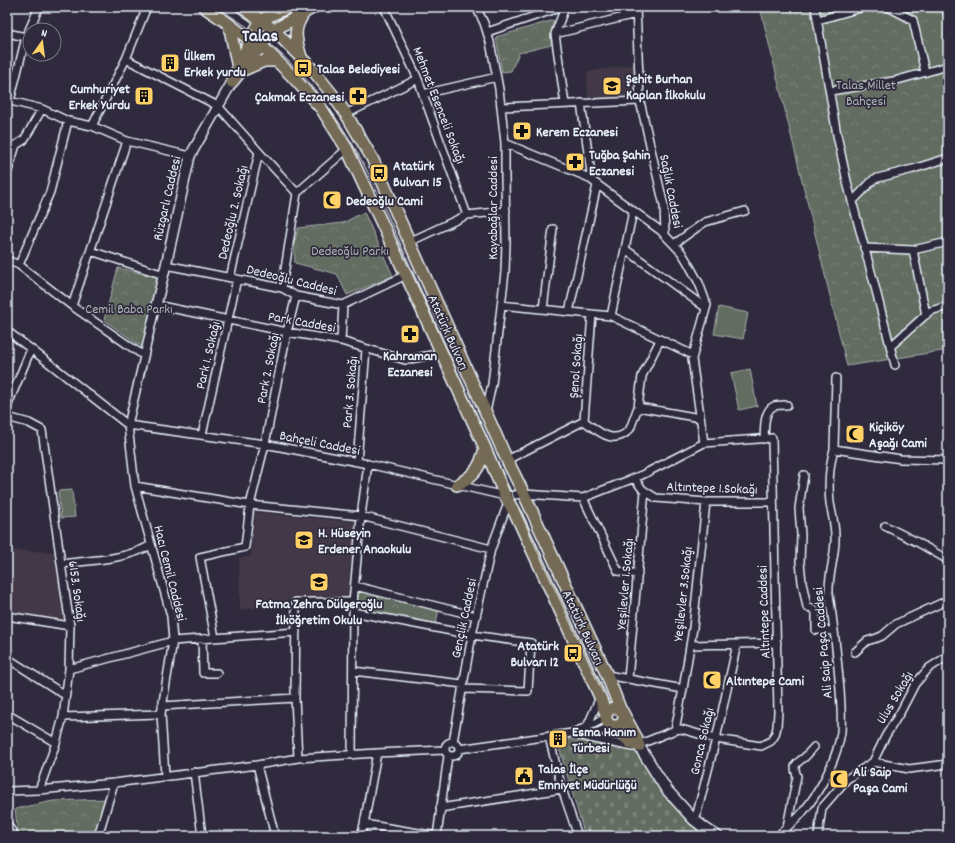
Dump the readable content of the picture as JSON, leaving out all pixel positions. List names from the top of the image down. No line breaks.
{"streets":{"main road":["Rüzgarlı Caddesi","Atatürk Bulvarı"],"street":["Mehmet Esenceli Sokağı","Sağlık Caddesi","Kayabağlar Caddesi","Dedeoğlu 2. Sokağı","Dedeoğlu Caddesi","Park Caddesi","Park 1. Sokağı","Şenol Sokağı","Park 2. Sokağı","Park 3. Sokağı","Bahçeli Caddesi","Altıntepe 1.Sokağı","Hacı Cemil Caddesi","Yeşilevler 1.Sokağı","6153. Sokağı","Yeşilevler 3.Sokağı","Altıntepe Caddesi","Gençlik Caddesi","Ali Saip Paşa Caddesi","Ulus Sokağı","Gonca Sokağı"]},"crossings":[["Rüzgarlı Caddesi","Dedeoğlu Caddesi"],["Rüzgarlı Caddesi","Park Caddesi"],["Rüzgarlı Caddesi","Atatürk Bulvarı"],["Rüzgarlı Caddesi","Hacı Cemil Caddesi"],["Kayabağlar Caddesi","Atatürk Bulvarı"],["Dedeoğlu 2. Sokağı","Dedeoğlu Caddesi"],["Dedeoğlu 2. Sokağı","Park 1. Sokağı"],["Dedeoğlu Caddesi","Atatürk Bulvarı"],["Dedeoğlu Caddesi","Park 1. Sokağı"],["Dedeoğlu Caddesi","Park 2. Sokağı"],["Park Caddesi","Atatürk Bulvarı"],["Park Caddesi","Park 1. Sokağı"],["Park Caddesi","Park 2. Sokağı"],["Park Caddesi","Park 3. Sokağı"],["Park Caddesi","Hacı Cemil Caddesi"],["Atatürk Bulvarı","Bahçeli Caddesi"],["Atatürk Bulvarı","Gençlik Caddesi"],["Atatürk Bulvarı","Gonca Sokağı"],["Park 1. Sokağı","Bahçeli Caddesi"],["Park 2. Sokağı","Bahçeli Caddesi"],["Park 3. Sokağı","Bahçeli Caddesi"],["Bahçeli Caddesi","Hacı Cemil Caddesi"],["Bahçeli Caddesi","Gençlik Caddesi"],["Altıntepe 1.Sokağı","Yeşilevler 1.Sokağı"],["Altıntepe 1.Sokağı","Yeşilevler 3.Sokağı"],["Altıntepe 1.Sokağı","Altıntepe Caddesi"],["Yeşilevler 3.Sokağı","Altıntepe Caddesi"],["Altıntepe Caddesi","Gonca Sokağı"]],"districts":["Talas"],"parks":["Talas Millet Bahçesi","Dedeoğlu Parkı","Cemil Baba Parkı"],"places":{"building":["Ülkem Erkek yurdu","Cumhuriyet Erkek Yurdu","Esma Hanım Türbesi"],"bus stop":["Talas Belediyesi","Atatürk Bulvarı 15","Atatürk Bulvarı 12"],"school or university":["Şehit Burhan Kaplan İlkokulu","H. Hüseyin Erdener Anaokulu","Fatma Zehra Dülgeroğlu İlköğretim Okulu"],"pharmacy":["Çakmak Eczanesi","Kerem Eczanesi","Tuğba Şahin Eczanesi","Kahraman Eczanesi"],"mosque":["Dedeoğlu Cami","Kiçiköy Aşağı Cami","Altıntepe Cami","Ali Saip Paşa Cami"],"public building":["Talas İlçe Emniyet Müdürlüğü"]},"north":"top"}
